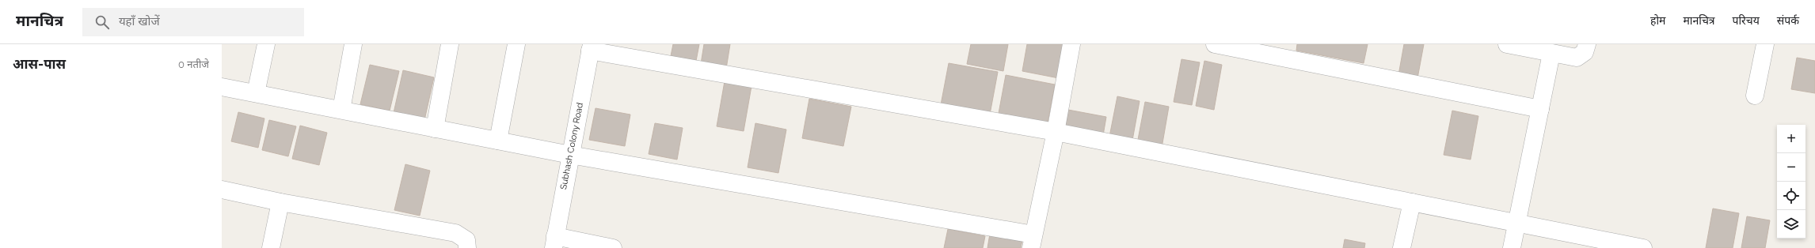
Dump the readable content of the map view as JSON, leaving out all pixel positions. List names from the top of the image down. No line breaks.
{"streets":{"street":["Subhash Colony Road"]},"page":{"header":"मानचित्र","search":"यहाँ खोजें","nav":["होम","मानचित्र","परिचय","संपर्क"],"heading":["आस-पास","0 नतीजे"],"map_buttons":["+","−"]}}
